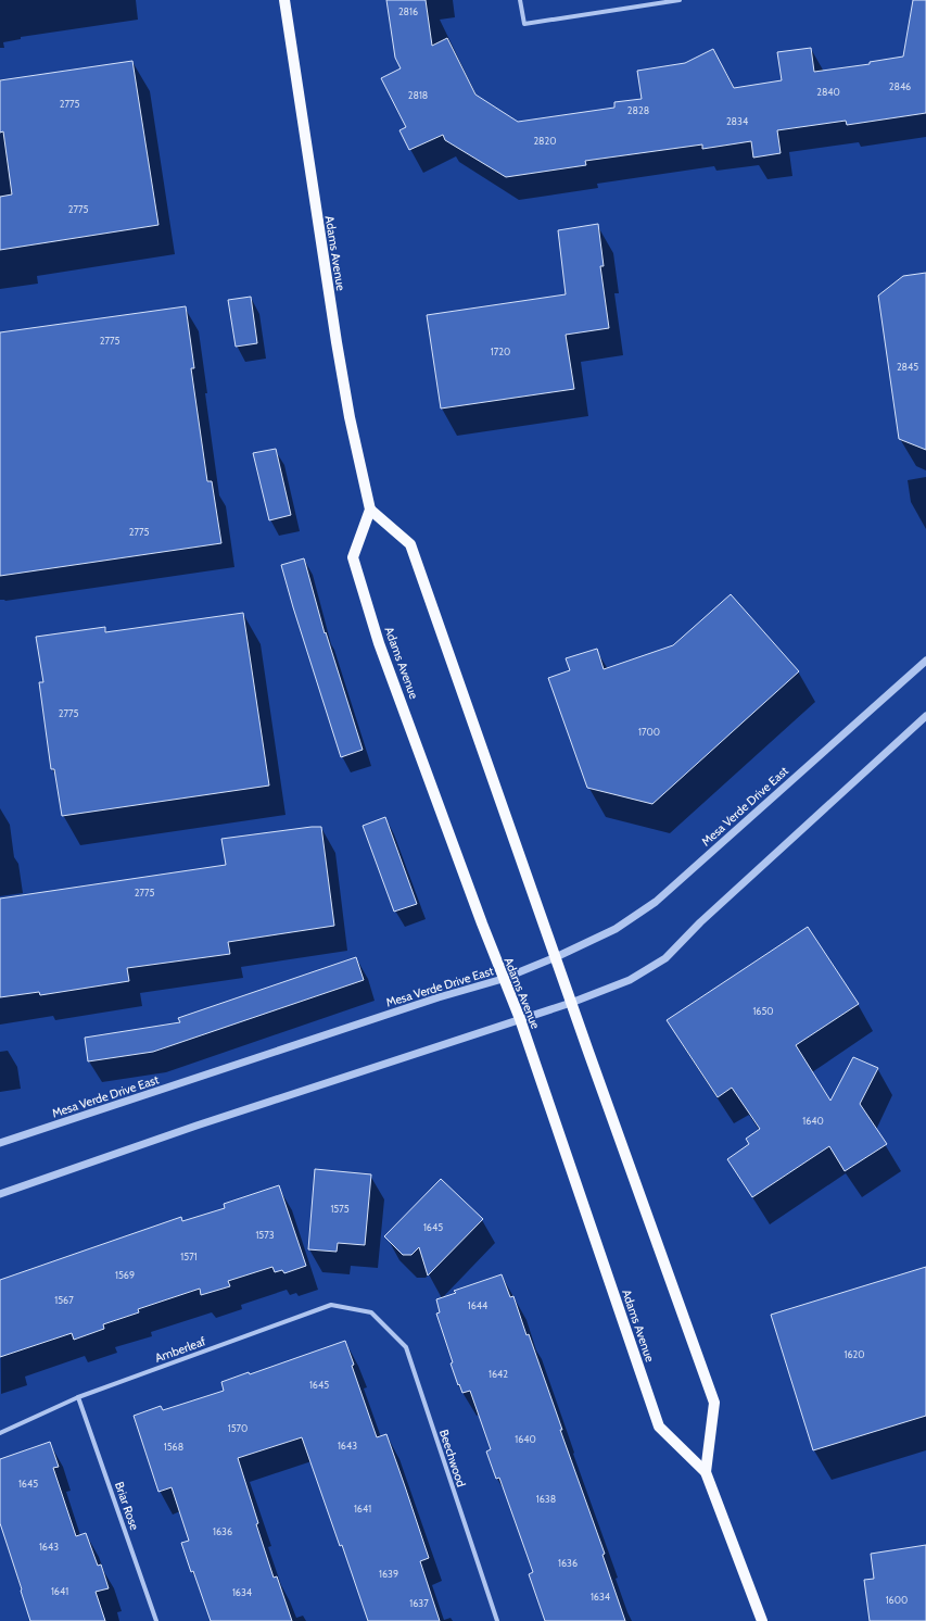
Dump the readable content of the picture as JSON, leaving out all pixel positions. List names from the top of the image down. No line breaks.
{"streets":{"main road":["Adams Avenue"],"street":["Mesa Verde Drive East","Amberleaf","Beechwood","Briar Rose"]},"crossings":[["Adams Avenue","Mesa Verde Drive East"],["Amberleaf","Beechwood"],["Amberleaf","Briar Rose"]],"house_numbers":["2816","2846","2840","2818","2775","2828","2834","2820","2775","2775","1720","2845","2775","2775","1700","2775","1650","1640","1575","1645","1573","1571","1569","1567","1644","1620","1642","1645","1570","1640","1643","1568","1645","1638","1641","1636","1643","1636","1639","1641","1634","1634","1600","1637"]}
